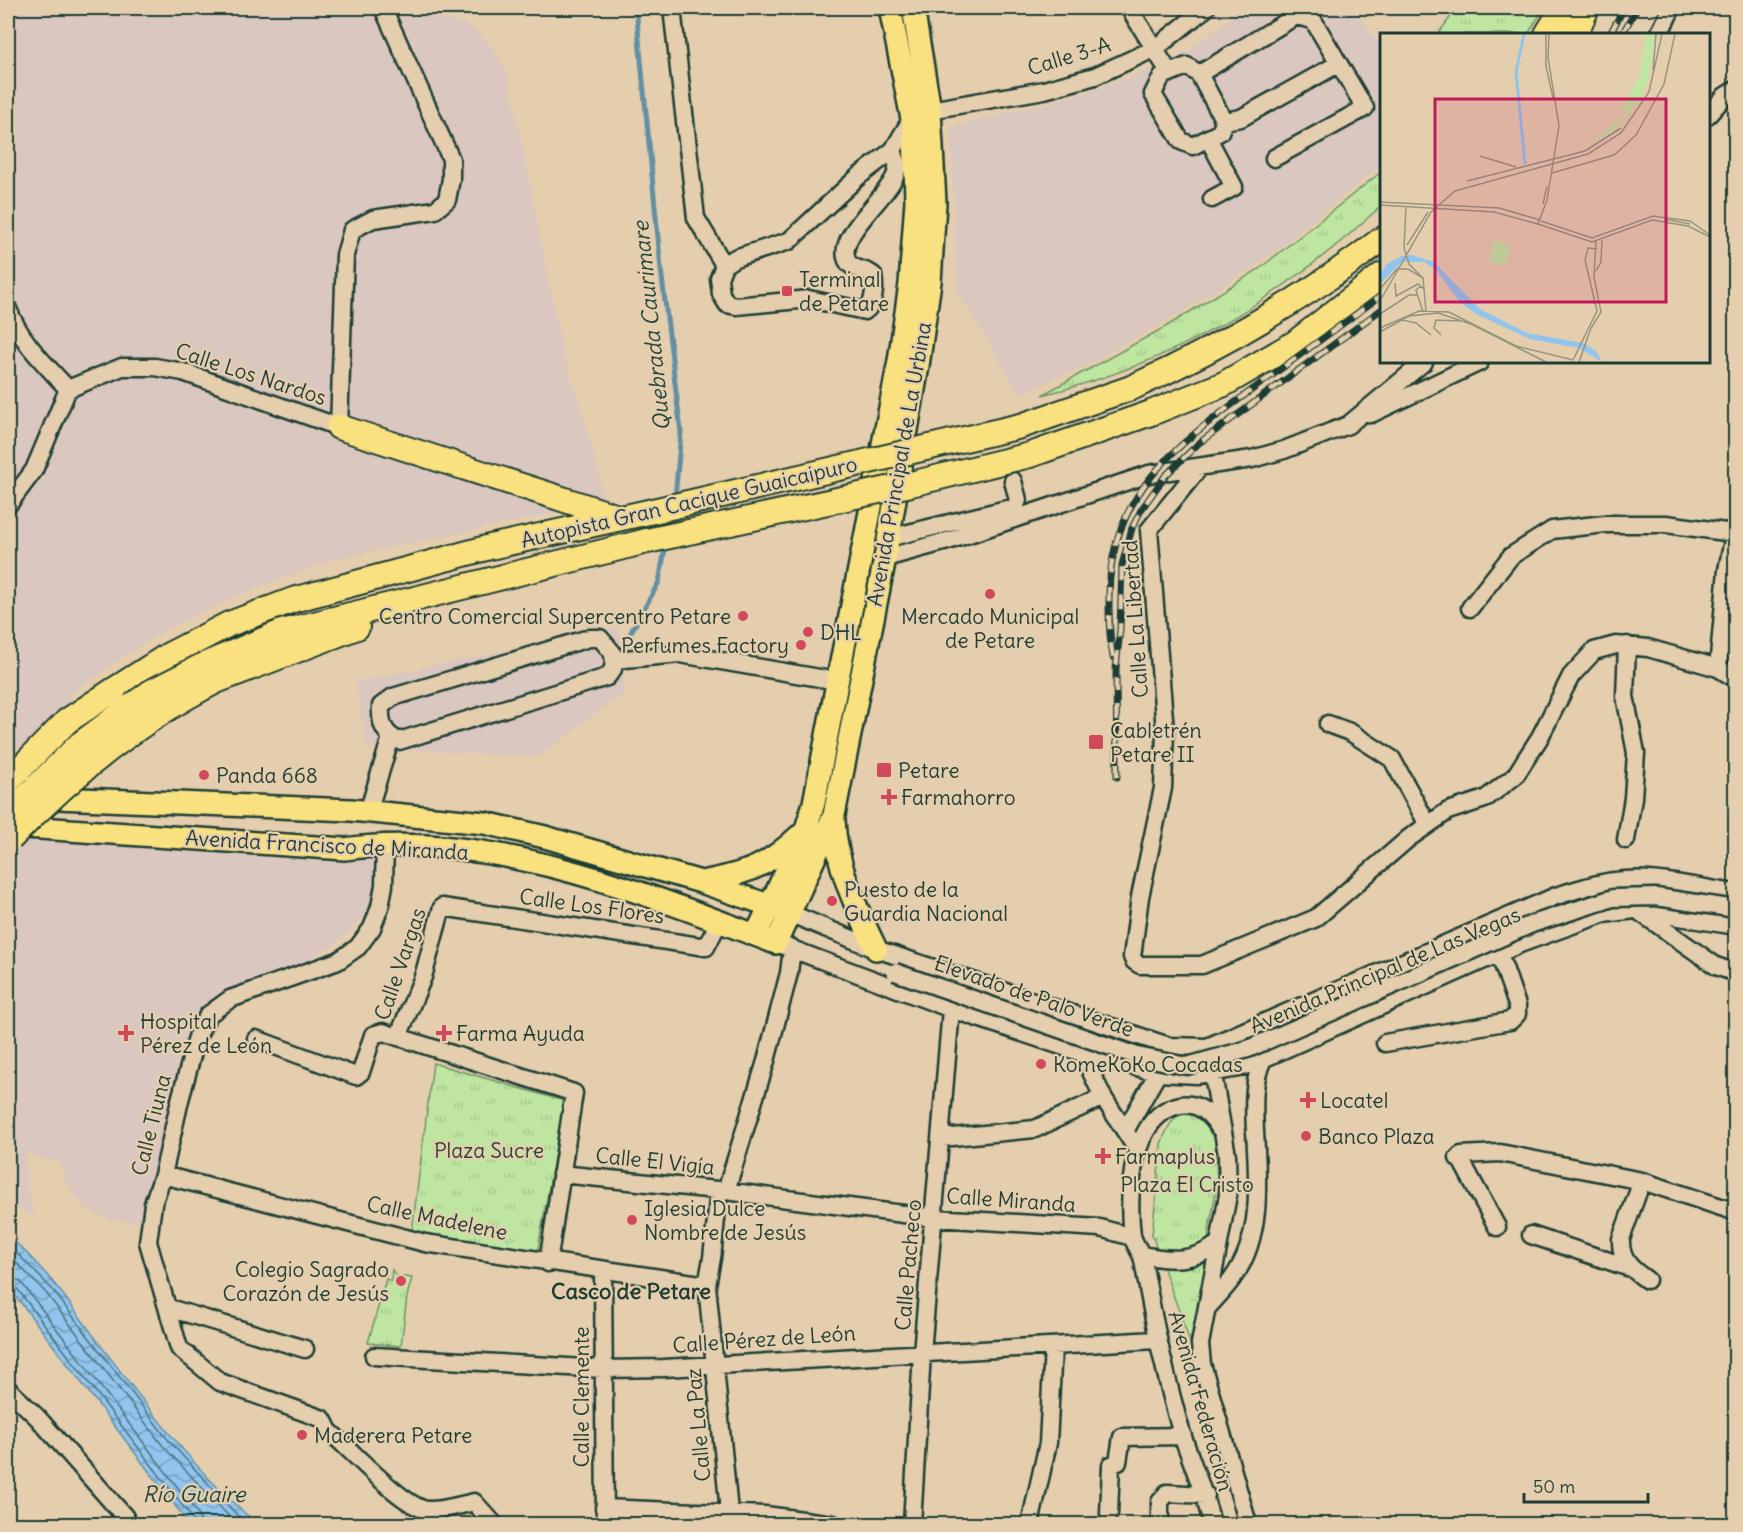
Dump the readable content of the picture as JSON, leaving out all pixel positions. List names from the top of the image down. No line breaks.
{"streets":{"highway":["Autopista Gran Cacique Guaicaipuro"],"main road":["Avenida Principal de La Urbina","Avenida Francisco de Miranda","Avenida Principal de Las Vegas"],"street":["Calle 3-A","Calle Los Nardos","Calle La Libertad","Calle Los Flores","Calle Vargas","Elevado de Palo Verde","Calle Tiuna","Calle El Vigía","Calle Miranda","Calle Madelene","Calle Pacheco","Calle Pérez de León","Calle Clemente","Avenida Federación","Calle La Paz"]},"crossings":[["Calle 3-A","Avenida Principal de La Urbina"],["Avenida Principal de La Urbina","Avenida Francisco de Miranda"],["Avenida Principal de La Urbina","Avenida Principal de Las Vegas"],["Avenida Principal de La Urbina","Calle La Paz"],["Avenida Francisco de Miranda","Calle Los Flores"],["Avenida Francisco de Miranda","Avenida Principal de Las Vegas"],["Avenida Francisco de Miranda","Calle Tiuna"],["Avenida Francisco de Miranda","Calle La Paz"],["Calle Los Flores","Calle Vargas"],["Avenida Principal de Las Vegas","Elevado de Palo Verde"],["Avenida Principal de Las Vegas","Calle Pacheco"],["Avenida Principal de Las Vegas","Calle La Paz"],["Calle Tiuna","Calle Madelene"],["Calle El Vigía","Calle Miranda"],["Calle El Vigía","Calle La Paz"],["Calle Miranda","Calle Pacheco"],["Calle Miranda","Avenida Federación"],["Calle Madelene","Calle Clemente"],["Calle Madelene","Calle La Paz"],["Calle Pacheco","Calle Pérez de León"],["Calle Pérez de León","Calle Clemente"],["Calle Pérez de León","Avenida Federación"],["Calle Pérez de León","Calle La Paz"]],"districts":["Casco de Petare"],"water":["Quebrada Caurimare","Río Guaire"],"parks":["Plaza Sucre","Plaza El Cristo"],"places":{"transit":["Terminal de Petare","Cabletrén Petare II","Petare"],"other":["Mercado Municipal de Petare","Centro Comercial Supercentro Petare","DHL","Perfumes Factory","Panda 668","Puesto de la Guardia Nacional","KomeKoKo Cocadas","Banco Plaza","Iglesia Dulce Nombre de Jesús","Colegio Sagrado Corazón de Jesús","Maderera Petare"],"health":["Farmahorro","Hospital Pérez de León","Farma Ayuda","Locatel","Farmaplus"]},"scale_bar":"50 m"}
